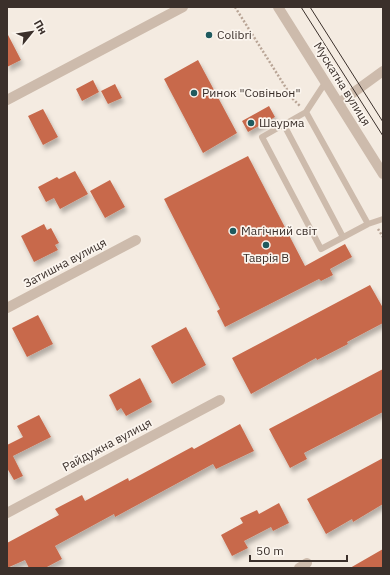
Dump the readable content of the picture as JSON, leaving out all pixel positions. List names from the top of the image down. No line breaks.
{"streets":{"street":["Мускатна вулиця","Затишна вулиця","Райдужна вулиця"]},"places":["Colibri","Ринок \"Совіньон\"","Шаурма","Магічний світ","Таврія В"],"scale_bar":"50 m","north":"top right"}
